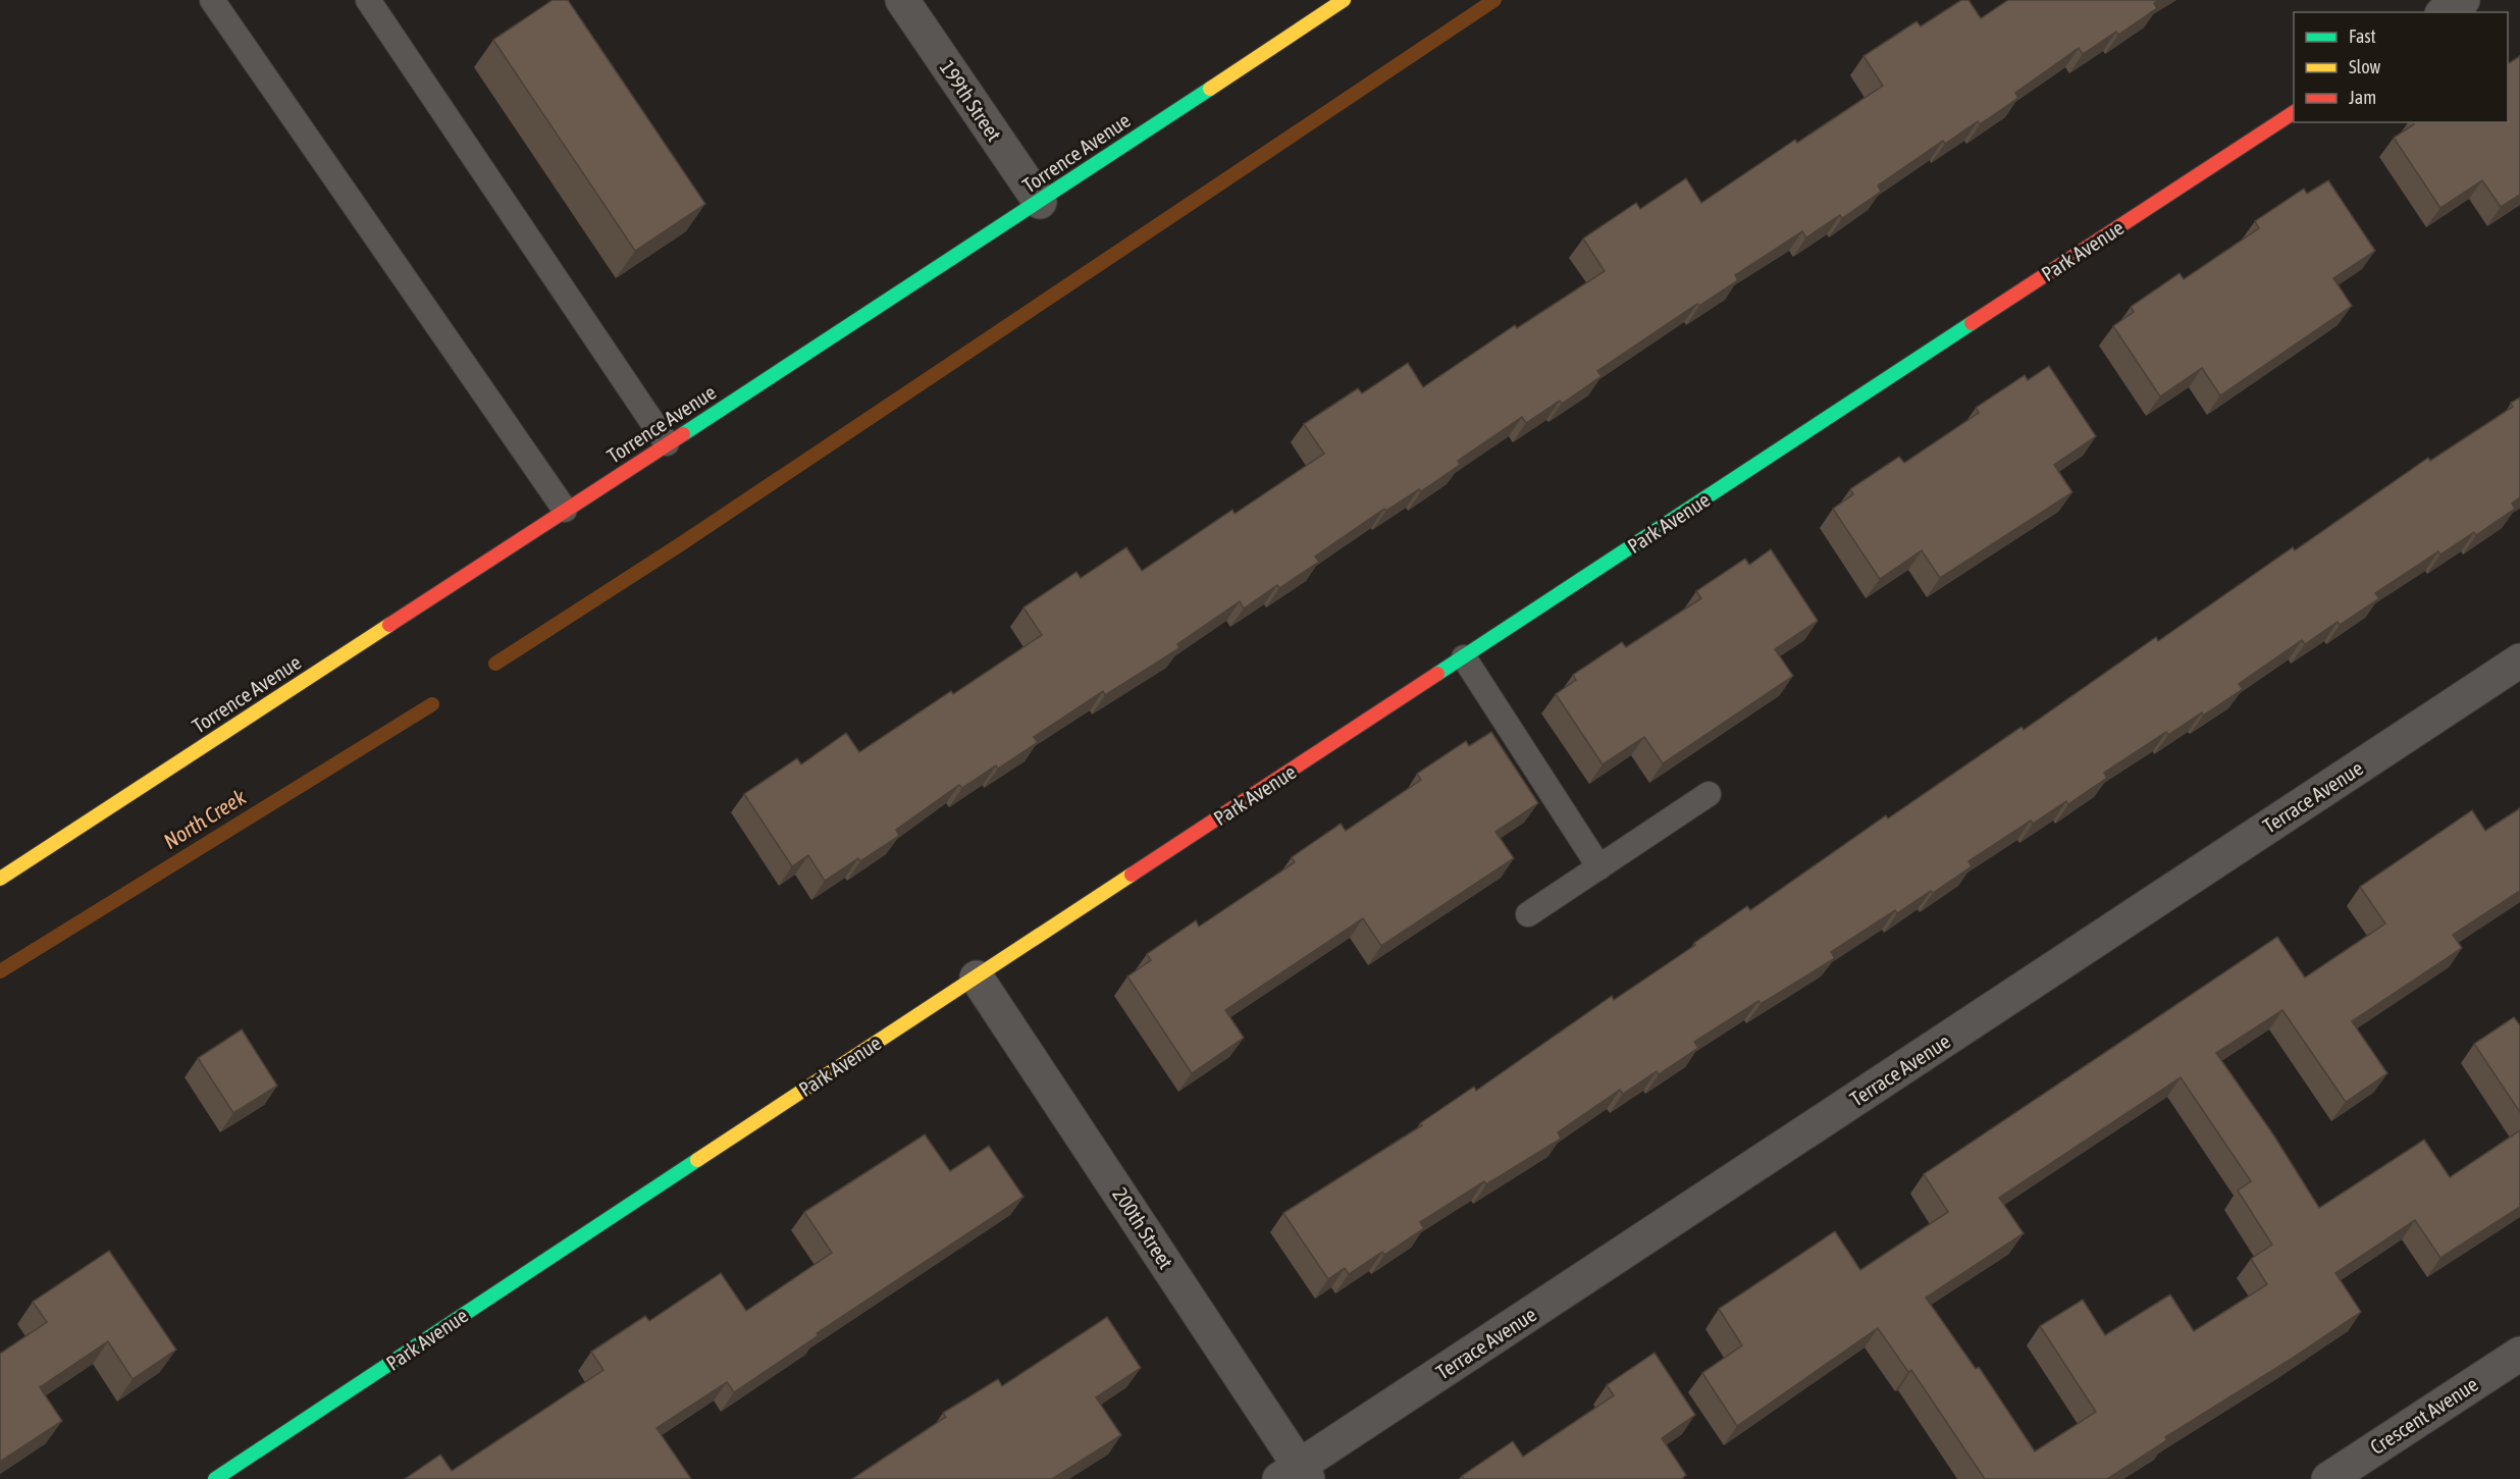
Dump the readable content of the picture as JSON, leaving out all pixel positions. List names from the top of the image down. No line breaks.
{"streets":{"street":["199th Street","Torrence Avenue","Park Avenue","Terrace Avenue","200th Street","Crescent Avenue"]},"crossings":[["199th Street","Torrence Avenue"],["Park Avenue","200th Street"],["Terrace Avenue","200th Street"]],"water":["North Creek"],"legend":["Fast","Slow","Jam"]}
